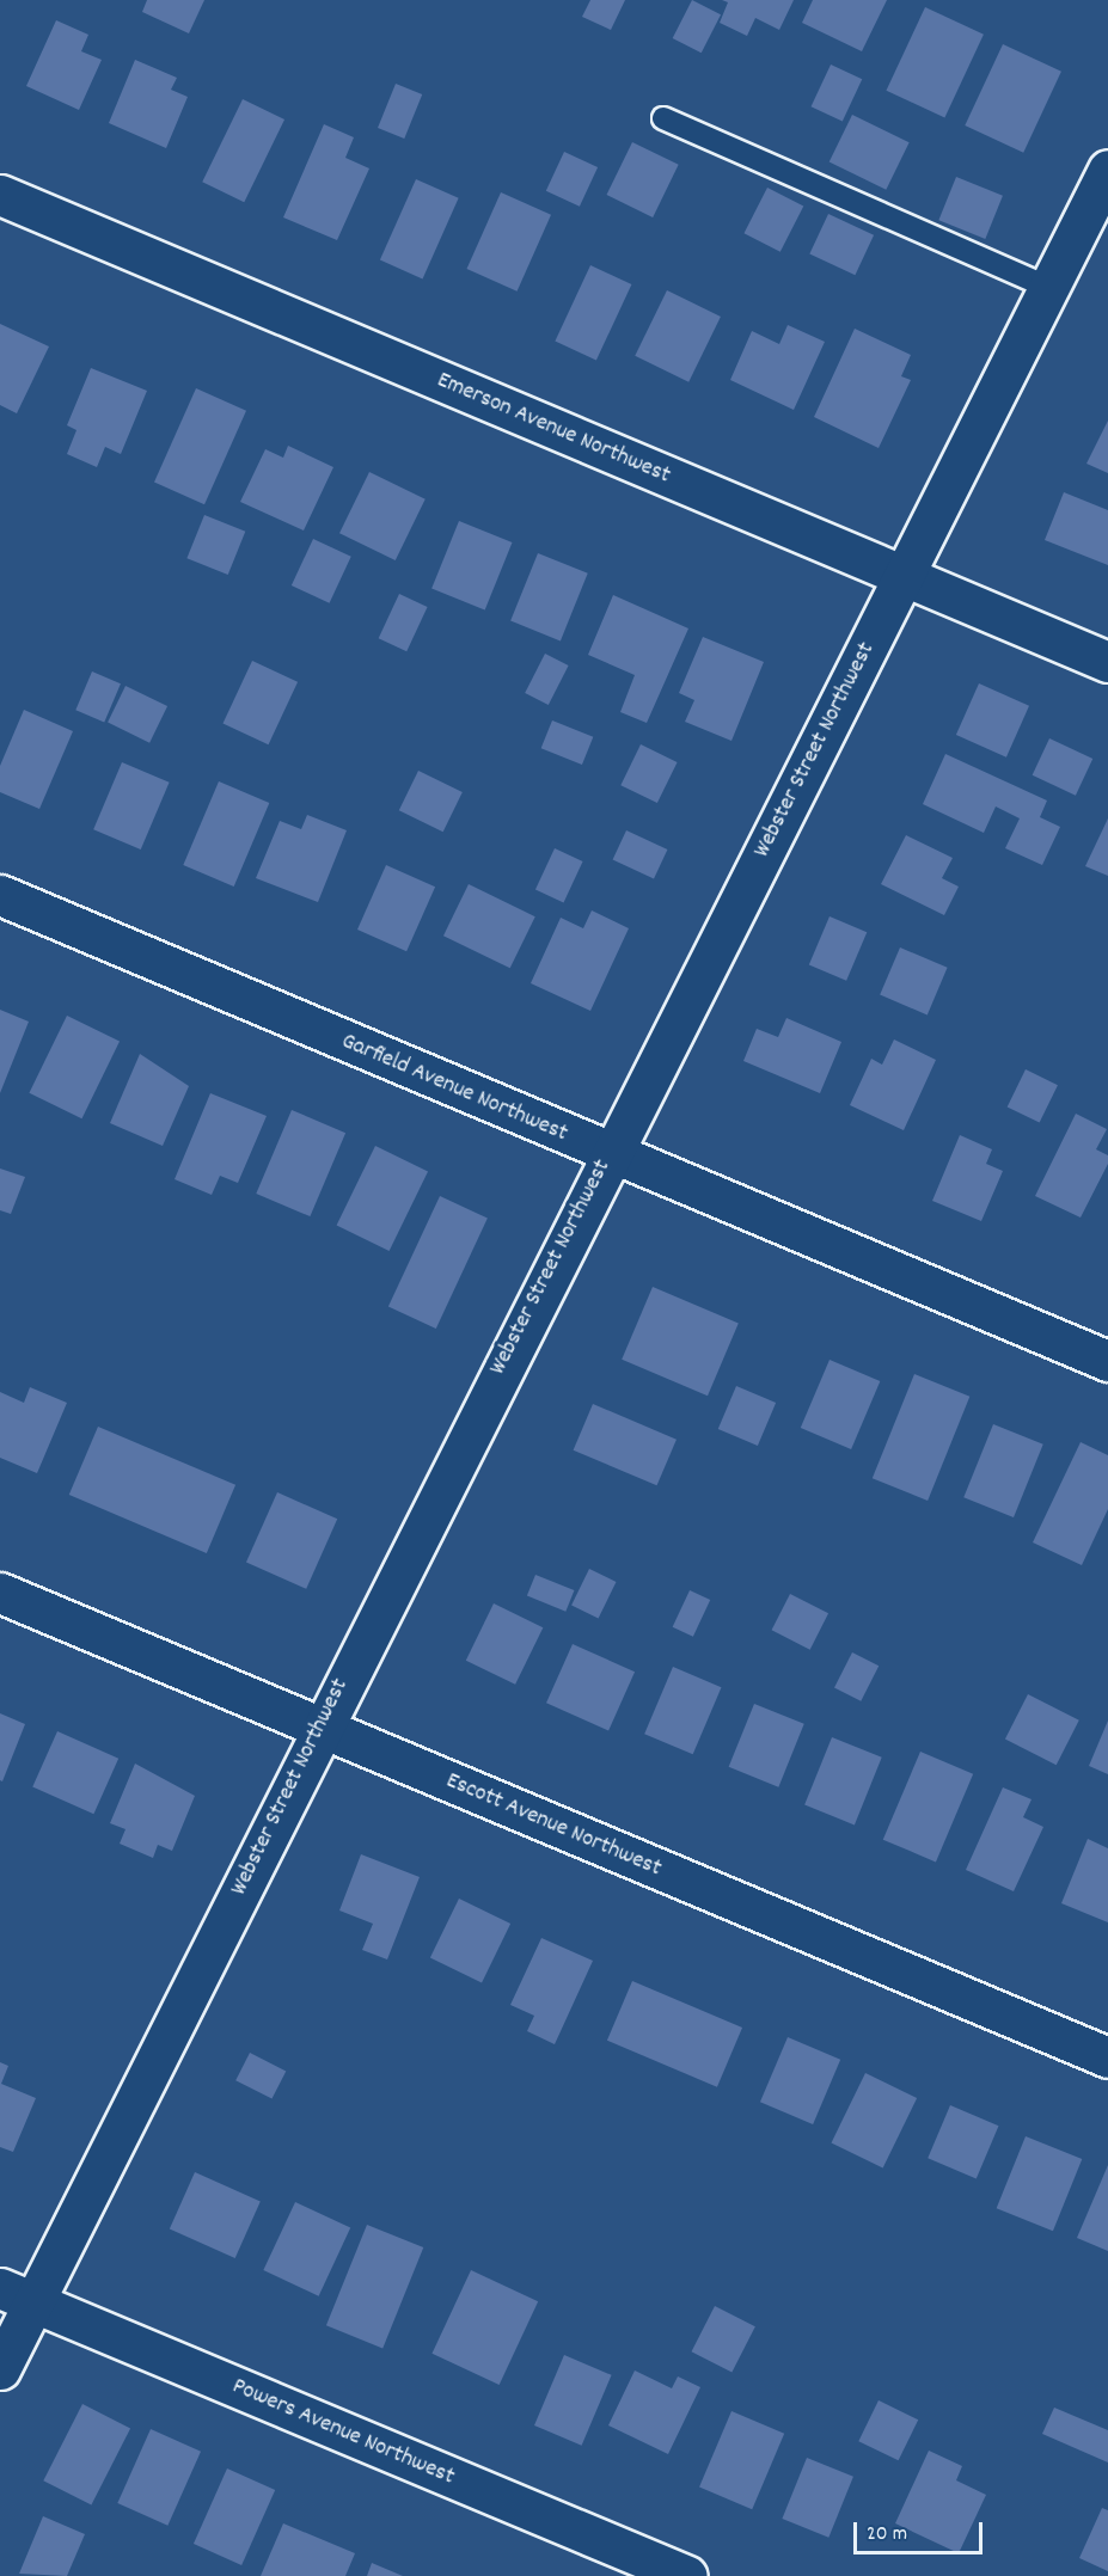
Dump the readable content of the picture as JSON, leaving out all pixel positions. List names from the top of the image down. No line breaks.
{"streets":{"street":["Emerson Avenue Northwest","Webster Street Northwest","Garfield Avenue Northwest","Escott Avenue Northwest","Powers Avenue Northwest"]},"crossings":[["Emerson Avenue Northwest","Webster Street Northwest"],["Webster Street Northwest","Garfield Avenue Northwest"],["Webster Street Northwest","Escott Avenue Northwest"],["Webster Street Northwest","Powers Avenue Northwest"]],"scale_bar":"20 m"}
